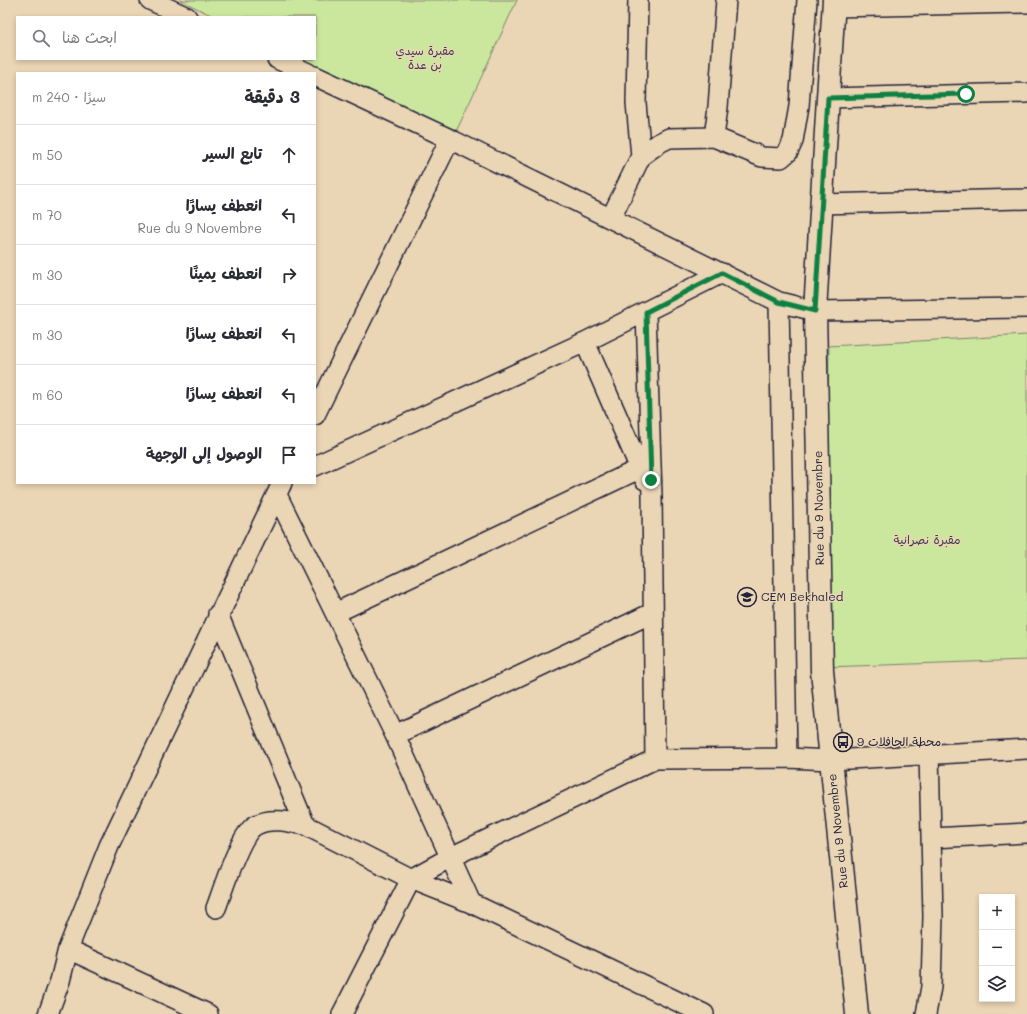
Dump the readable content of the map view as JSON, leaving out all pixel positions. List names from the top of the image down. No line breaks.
{"streets":{"main road":["Rue du 9 Novembre"]},"parks":["مقبرة سيدي بن عدة","مقبرة نصرانية"],"places":{"school or university":["CEM Bekhaled"],"bus stop":["محطة الحافلات 9"]},"page":{"search":"ابحث هنا","heading":["3 دقيقة","سيرًا · 240 m"],"list":[["تابع السير","50 m"],["انعطف يسارًا","Rue du 9 Novembre","70 m"],["انعطف يمينًا","30 m"],["انعطف يسارًا","30 m"],["انعطف يسارًا","60 m"],"الوصول إلى الوجهة"],"map_buttons":["+","−"]}}
